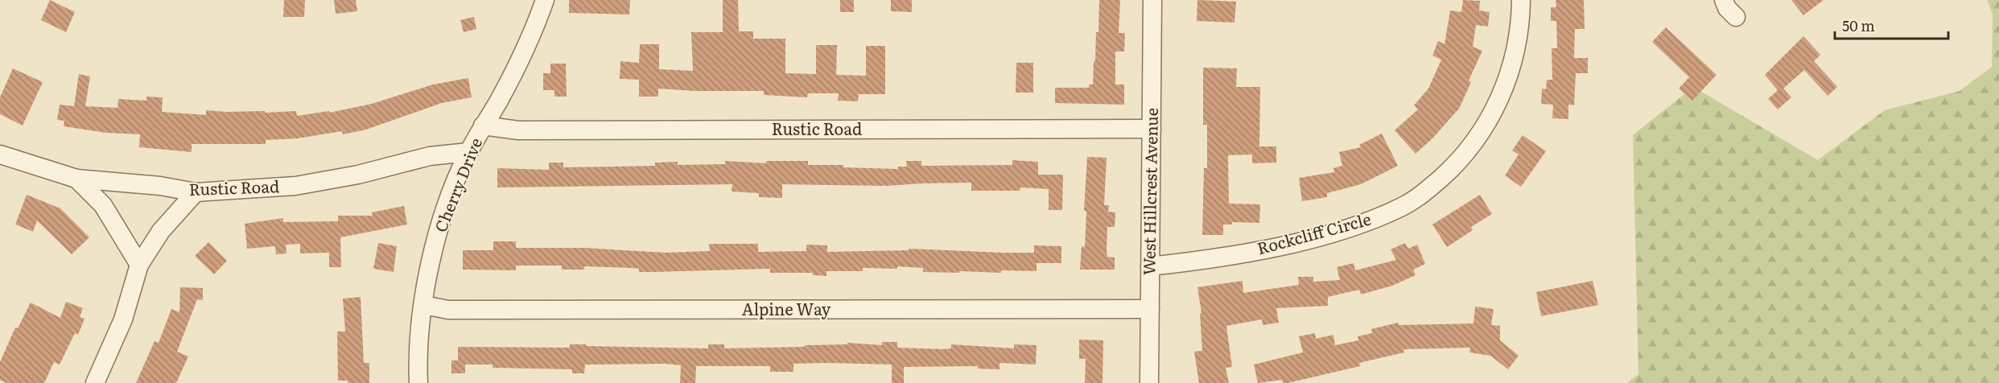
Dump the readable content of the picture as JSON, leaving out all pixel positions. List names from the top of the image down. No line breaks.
{"streets":{"street":["Rustic Road","Cherry Drive","West Hillcrest Avenue","Rockcliff Circle","Alpine Way"]},"crossings":[["Rustic Road","Cherry Drive"],["Rustic Road","West Hillcrest Avenue"],["Cherry Drive","Alpine Way"],["West Hillcrest Avenue","Rockcliff Circle"],["West Hillcrest Avenue","Alpine Way"]],"scale_bar":"50 m"}
